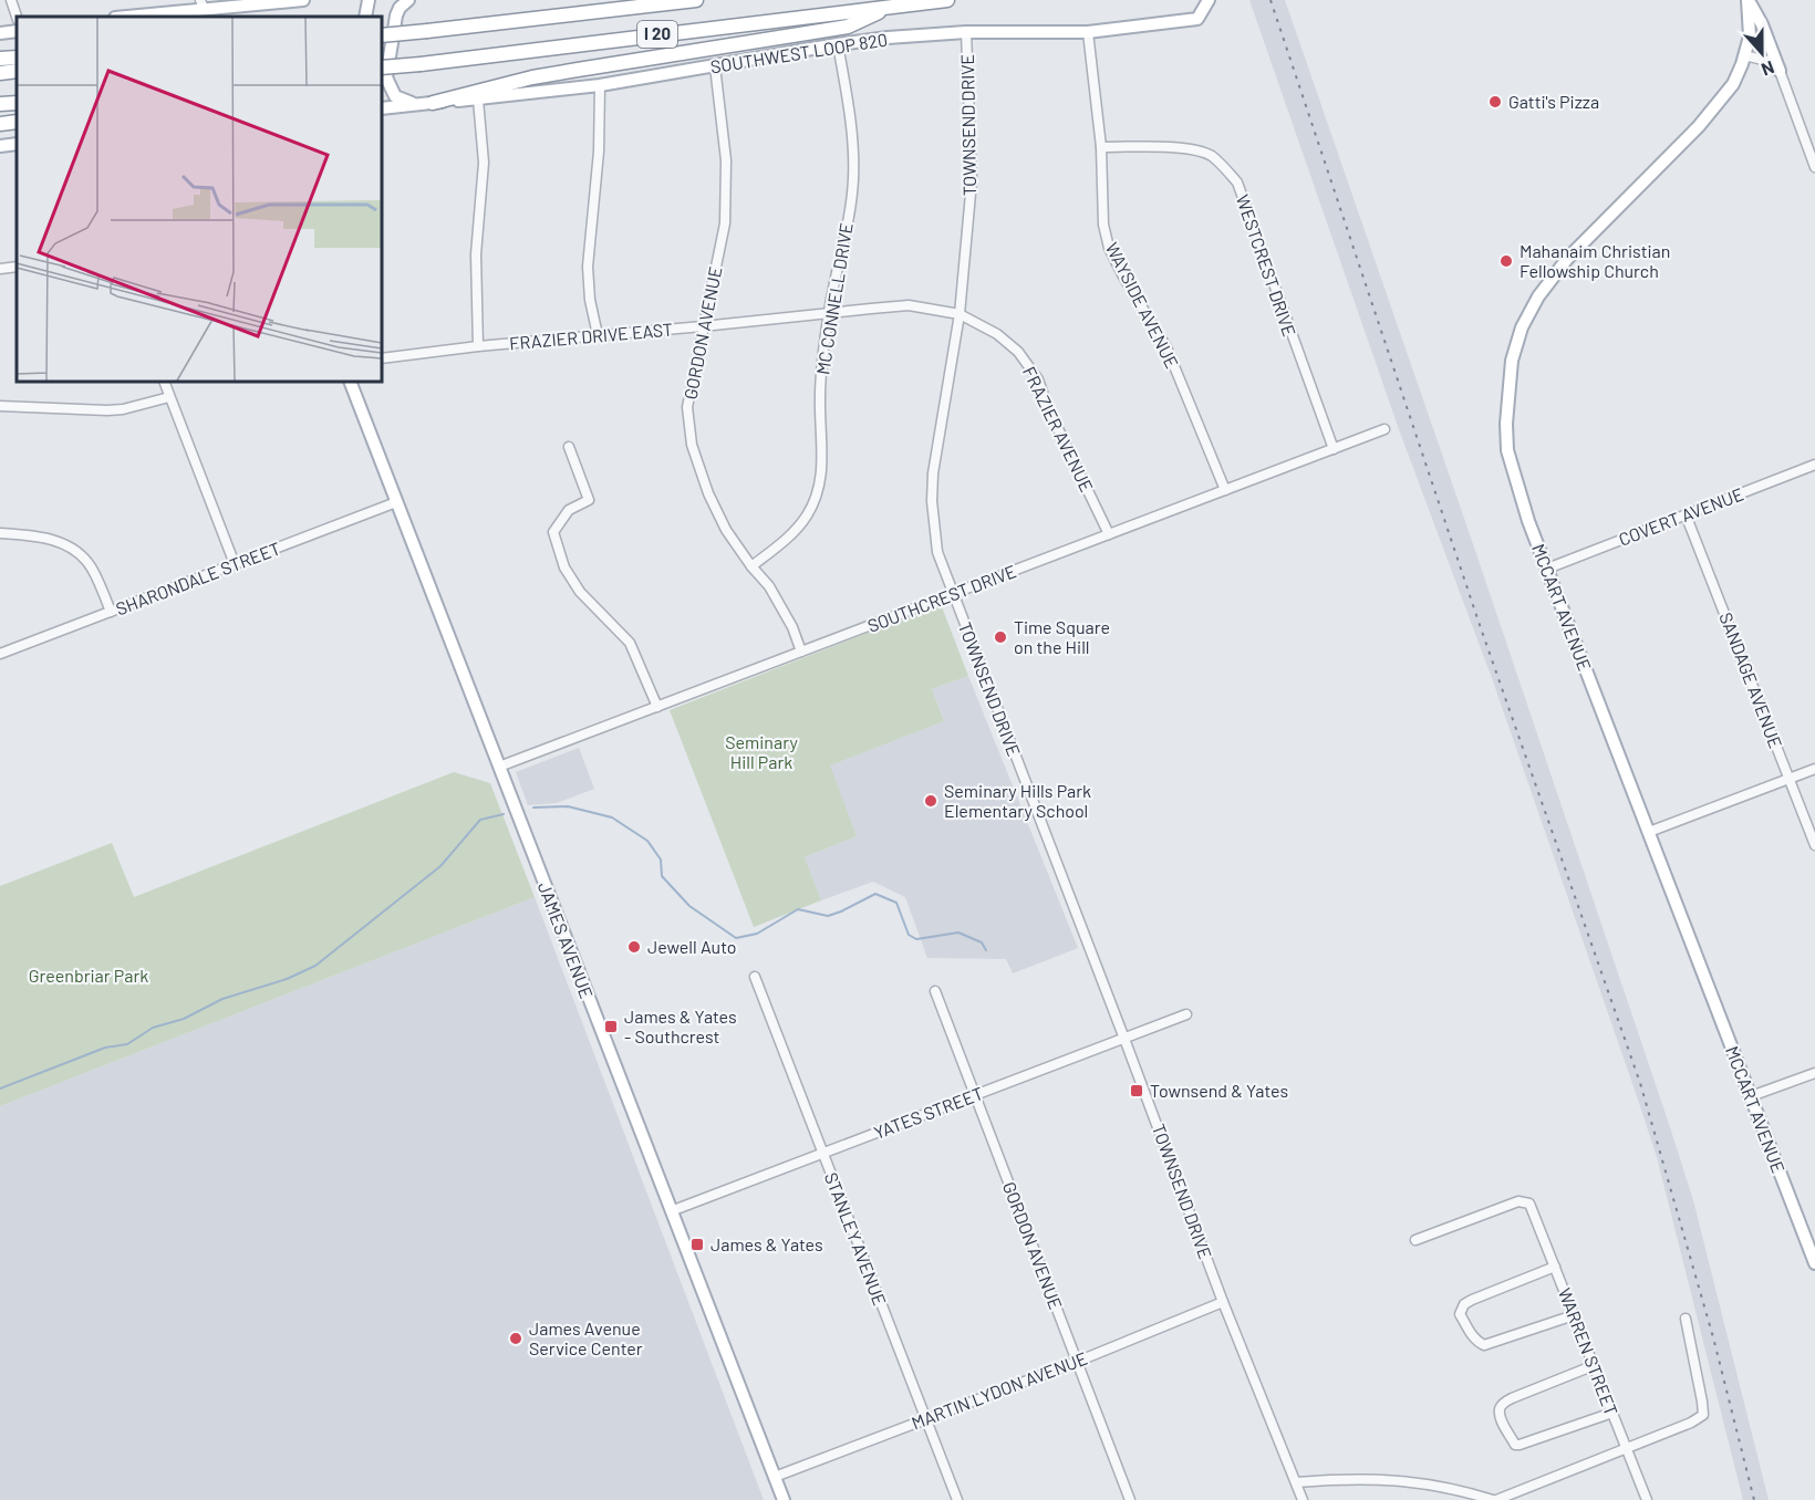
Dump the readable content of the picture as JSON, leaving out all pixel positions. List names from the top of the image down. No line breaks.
{"streets":{"highway":["I 20"],"main road":["SOUTHWEST LOOP 820","MCCART AVENUE","JAMES AVENUE"],"street":["TOWNSEND DRIVE","WESTCREST DRIVE","MC CONNELL DRIVE","WAYSIDE AVENUE","GORDON AVENUE","FRAZIER DRIVE EAST","FRAZIER AVENUE","COVERT AVENUE","SHARONDALE STREET","SOUTHCREST DRIVE","SANDAGE AVENUE","YATES STREET","STANLEY AVENUE","WARREN STREET","MARTIN LYDON AVENUE"]},"crossings":[["SOUTHWEST LOOP 820","TOWNSEND DRIVE"],["SOUTHWEST LOOP 820","MC CONNELL DRIVE"],["SOUTHWEST LOOP 820","WAYSIDE AVENUE"],["SOUTHWEST LOOP 820","GORDON AVENUE"],["TOWNSEND DRIVE","FRAZIER DRIVE EAST"],["TOWNSEND DRIVE","FRAZIER AVENUE"],["TOWNSEND DRIVE","SOUTHCREST DRIVE"],["TOWNSEND DRIVE","YATES STREET"],["TOWNSEND DRIVE","MARTIN LYDON AVENUE"],["WESTCREST DRIVE","WAYSIDE AVENUE"],["WESTCREST DRIVE","SOUTHCREST DRIVE"],["MC CONNELL DRIVE","GORDON AVENUE"],["MC CONNELL DRIVE","FRAZIER DRIVE EAST"],["WAYSIDE AVENUE","SOUTHCREST DRIVE"],["GORDON AVENUE","FRAZIER DRIVE EAST"],["GORDON AVENUE","SOUTHCREST DRIVE"],["GORDON AVENUE","YATES STREET"],["GORDON AVENUE","MARTIN LYDON AVENUE"],["FRAZIER DRIVE EAST","FRAZIER AVENUE"],["FRAZIER AVENUE","SOUTHCREST DRIVE"],["COVERT AVENUE","MCCART AVENUE"],["COVERT AVENUE","SANDAGE AVENUE"],["SHARONDALE STREET","JAMES AVENUE"],["SOUTHCREST DRIVE","JAMES AVENUE"],["JAMES AVENUE","YATES STREET"],["JAMES AVENUE","MARTIN LYDON AVENUE"],["YATES STREET","STANLEY AVENUE"],["STANLEY AVENUE","MARTIN LYDON AVENUE"]],"parks":["Seminary Hill Park","Greenbriar Park"],"places":{"other":["Gatti's Pizza","Mahanaim Christian Fellowship Church","Time Square on the Hill","Seminary Hills Park Elementary School","Jewell Auto","James Avenue Service Center"],"transit":["James & Yates - Southcrest","Townsend & Yates","James & Yates"]},"north":"bottom"}
